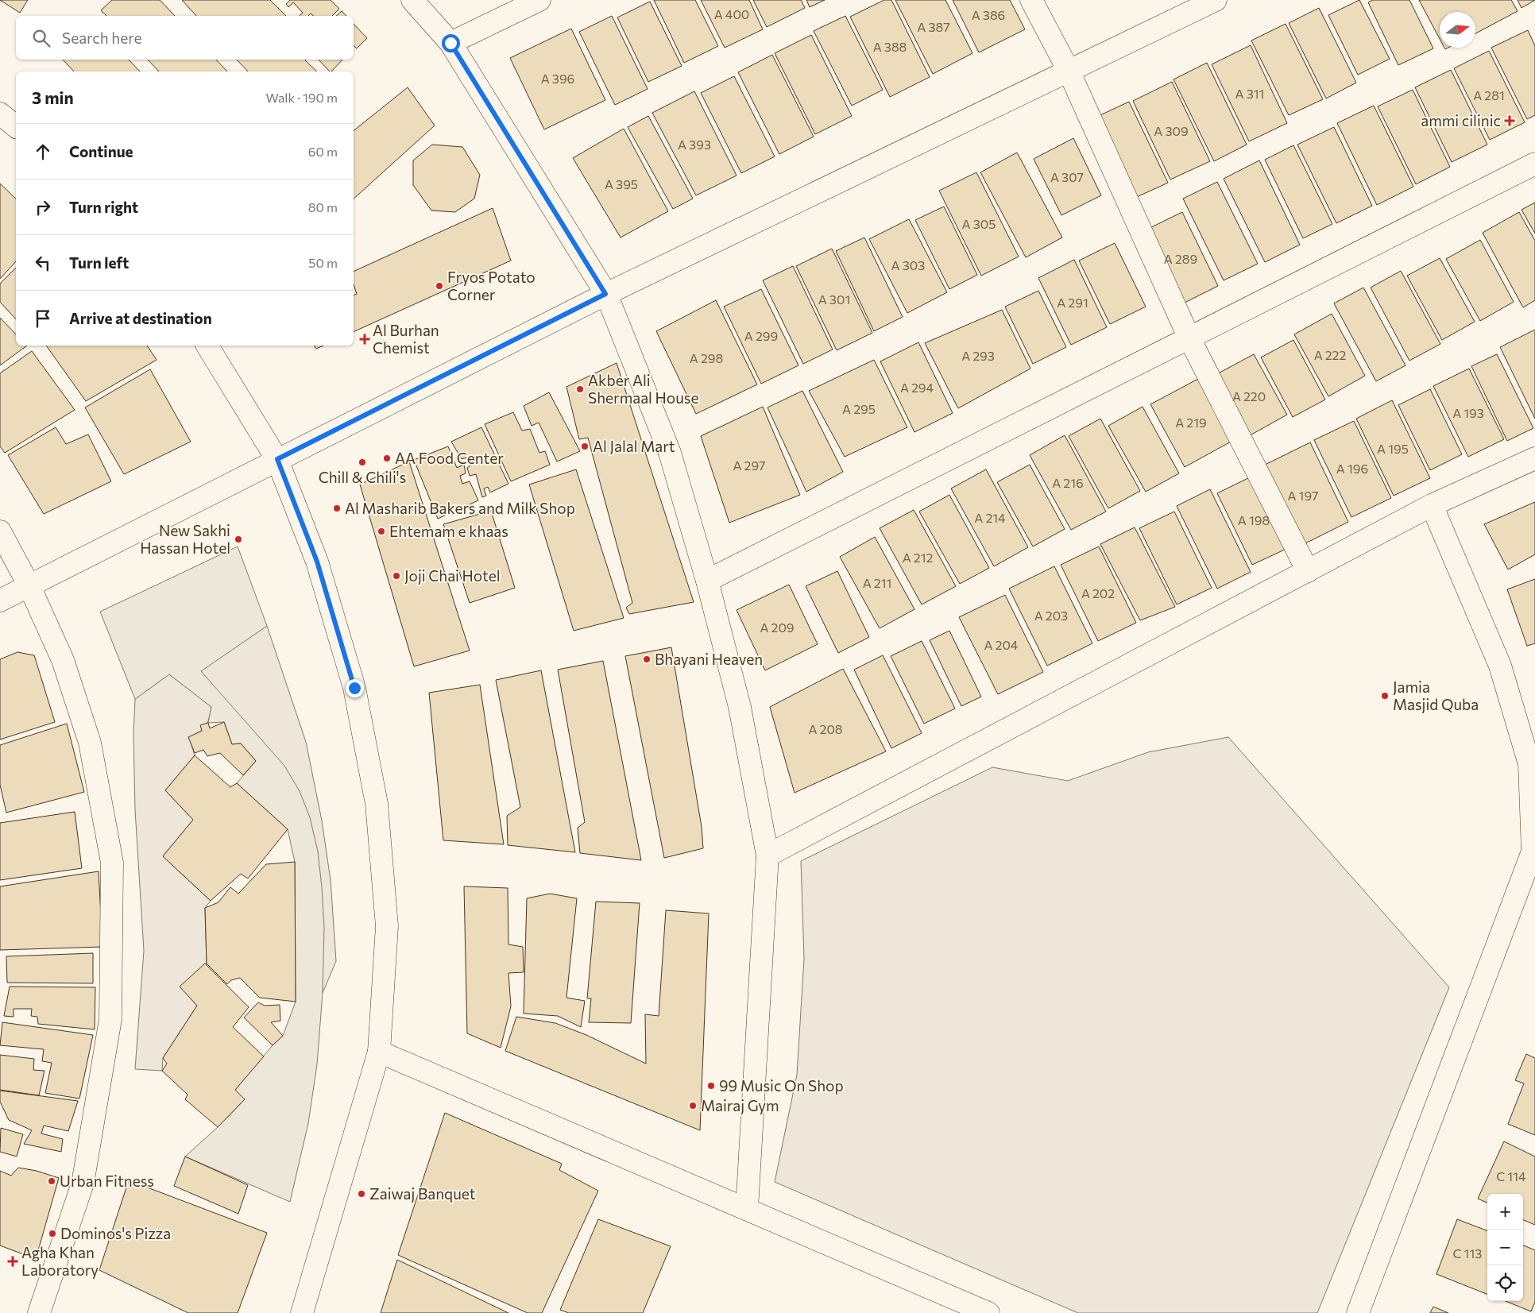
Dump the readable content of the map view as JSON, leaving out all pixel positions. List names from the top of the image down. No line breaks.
{"places":{"health":["ammi cilinic","Al Burhan Chemist","Agha Khan Laboratory"],"other":["Fryos Potato Corner","Akber Ali Shermaal House","Al Jalal Mart","AA Food Center","Chill & Chili's","Al Masharib Bakers and Milk Shop","Ehtemam e khaas","New Sakhi Hassan Hotel","Joji Chai Hotel","Bhayani Heaven","Jamia Masjid Quba","99 Music On Shop","Mairaj Gym","Urban Fitness","Zaiwaj Banquet","Dominos's Pizza"]},"house_numbers":["A 400","A 386","A 387","A 388","A 396","A 311","A 281","A 309","A 393","A 307","A 395","A 305","A 289","A 303","A 301","A 291","A 299","A 222","A 293","A 298","A 294","A 220","A 295","A 193","A 219","A 195","A 297","A 196","A 216","A 197","A 214","A 198","A 212","A 211","A 202","A 203","A 209","A 204","A 208","C 114","C 113"],"north":"right","page":{"search":"Search here","heading":["3 min","Walk · 190 m"],"list":[["Continue","60 m"],["Turn right","80 m"],["Turn left","50 m"],"Arrive at destination"],"map_buttons":["+","−"]}}
